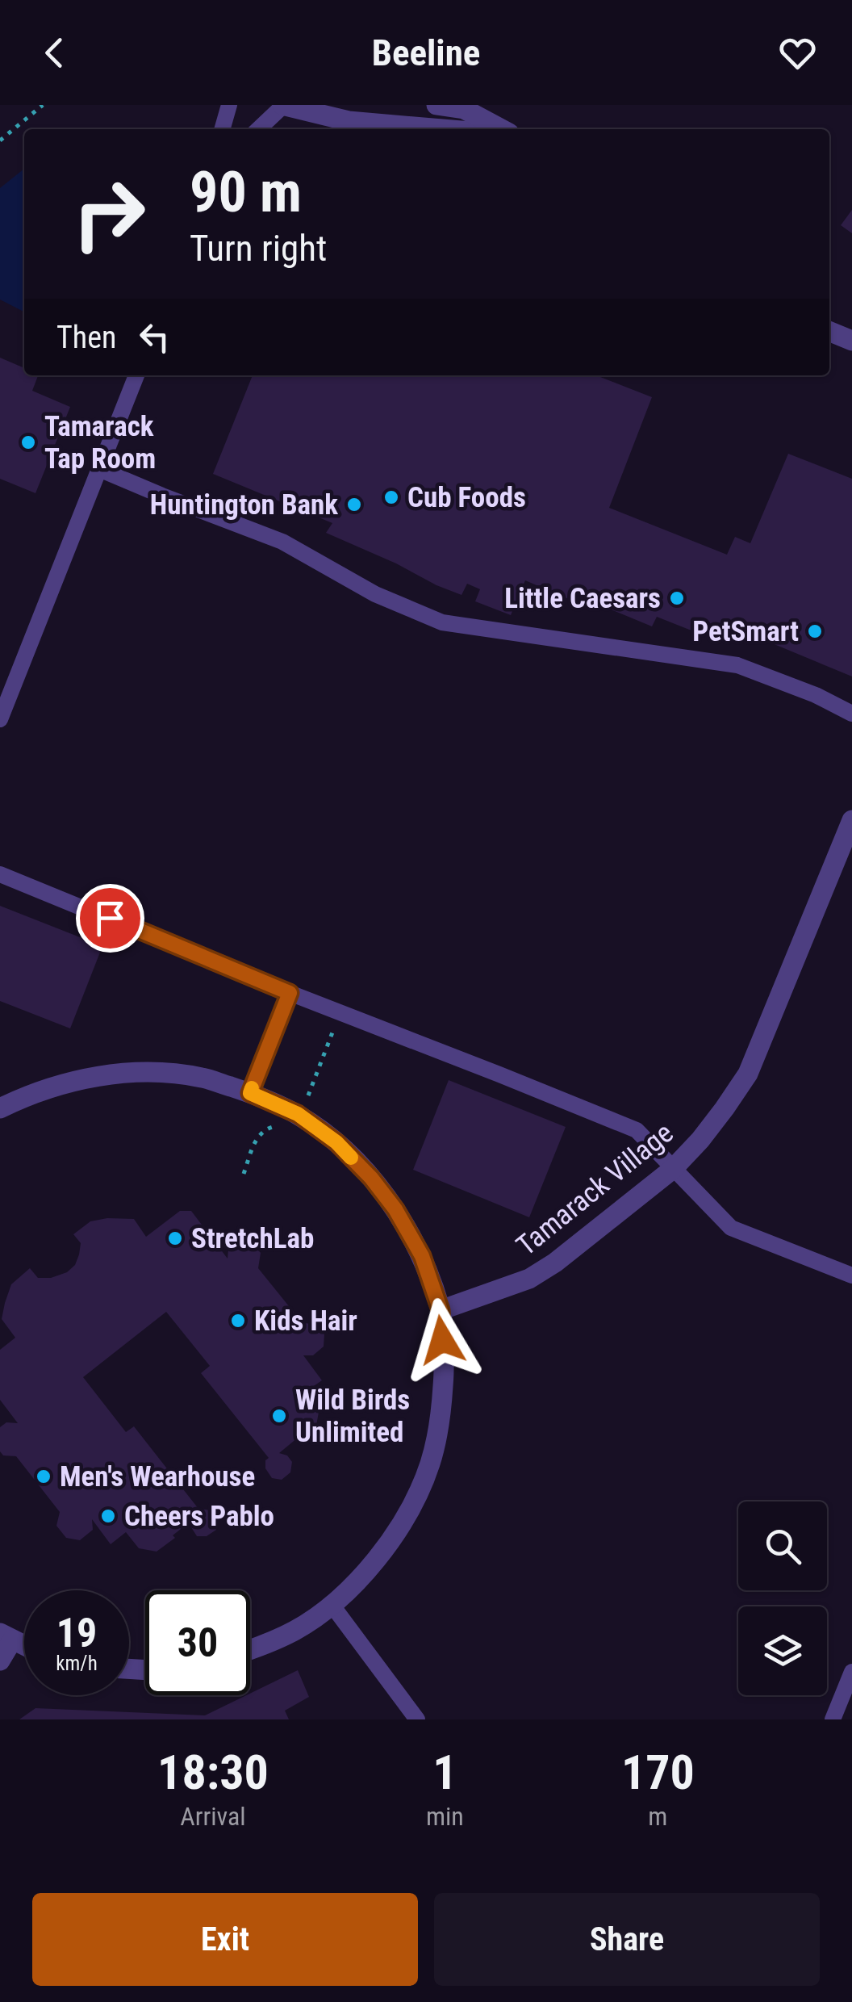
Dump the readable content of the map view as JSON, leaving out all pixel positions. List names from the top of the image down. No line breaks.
{"streets":{"street":["Tamarack Village"]},"places":["Tamarack Tap Room","Cub Foods","Huntington Bank","Little Caesars","PetSmart","StretchLab","Kids Hair","Wild Birds Unlimited","Men's Wearhouse","Cheers Pablo"],"page":{"header":"Beeline","turn":["90 m","Turn right"],"then":"Then","speed":"19 km/h","limit":"30","eta":["18:30","Arrival","1","min","170","m"],"buttons":["Exit","Share"]}}
